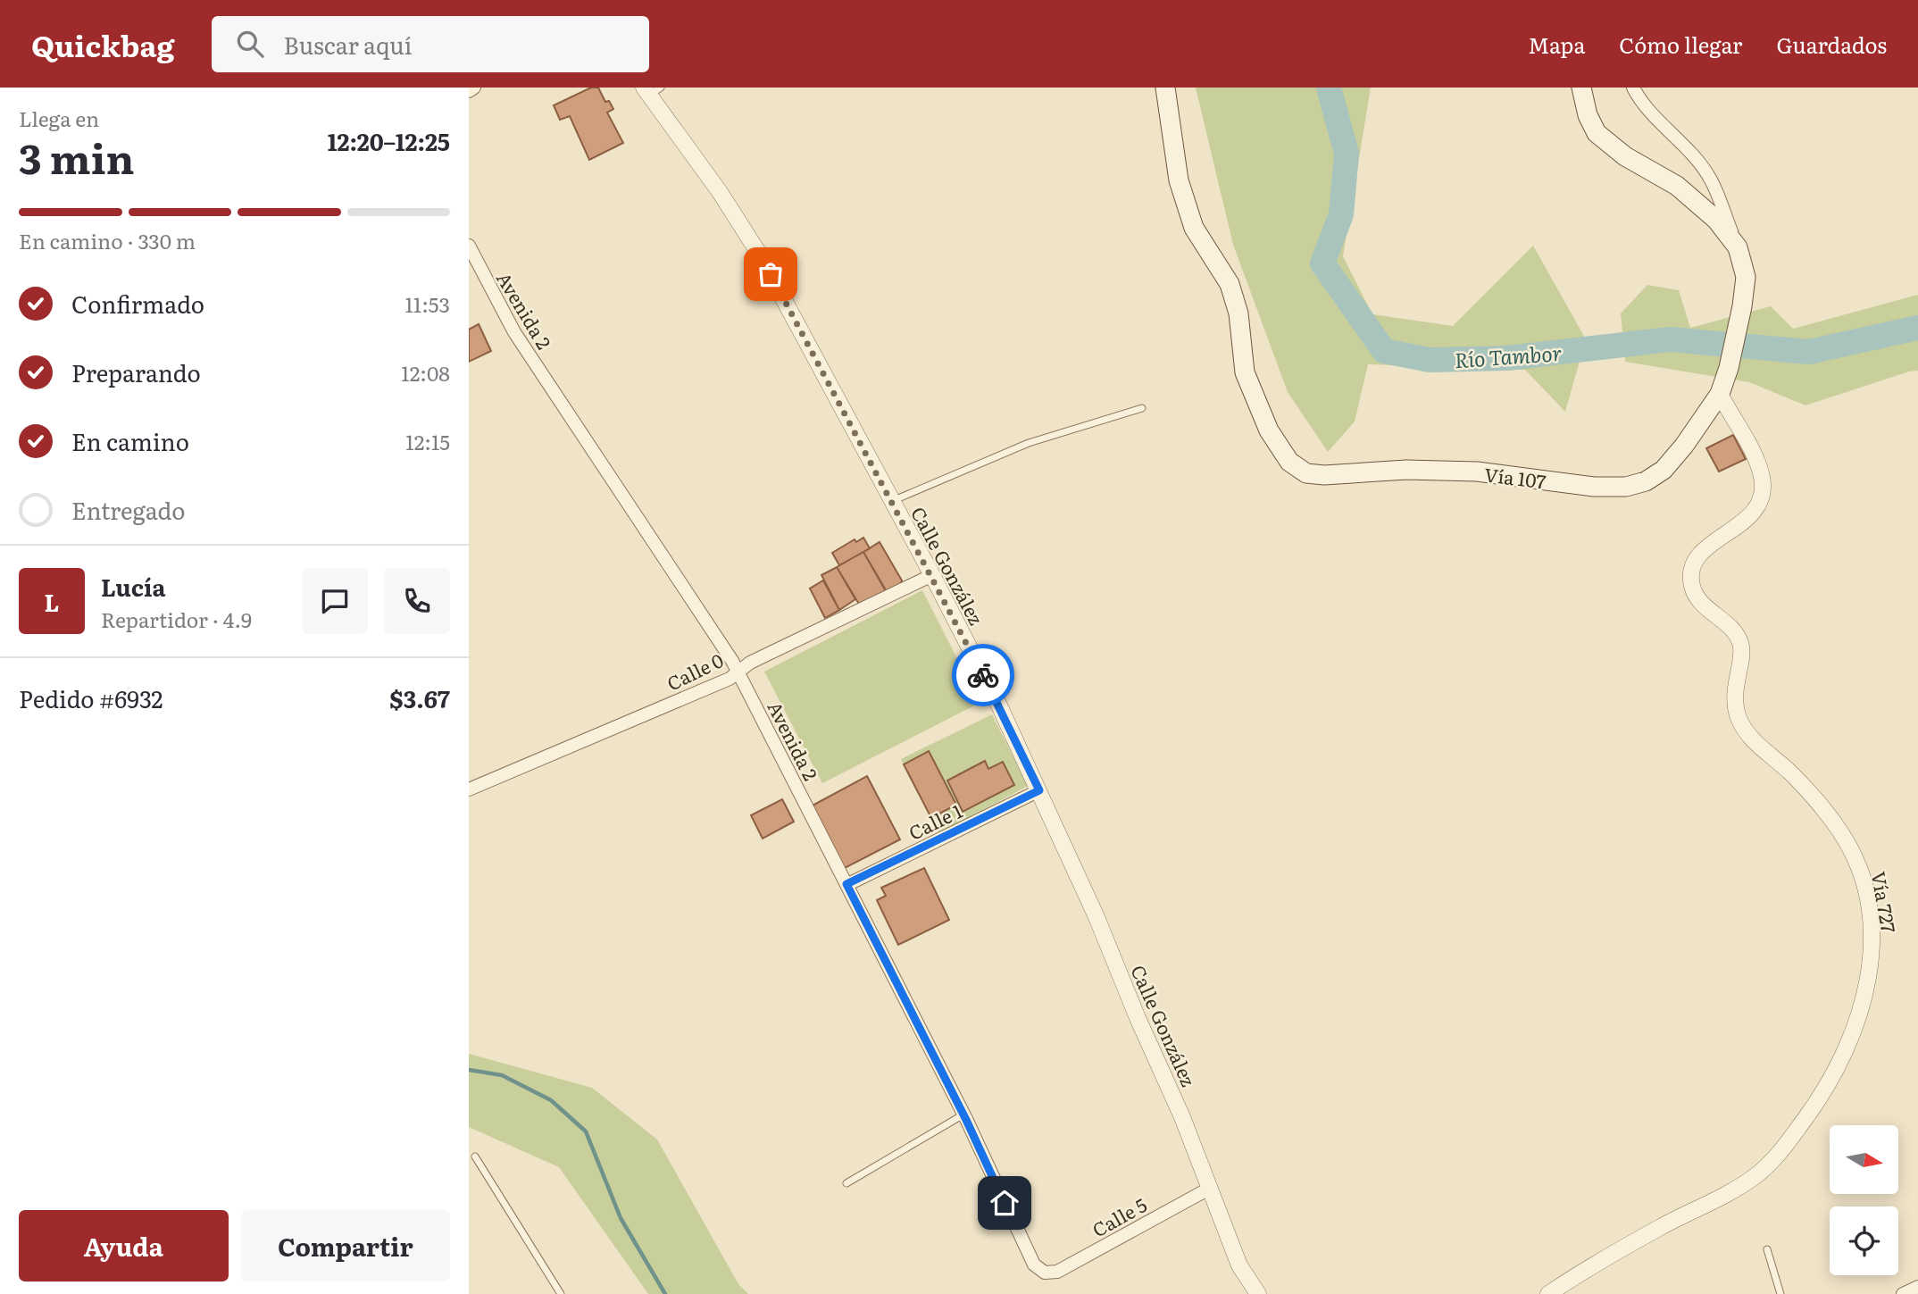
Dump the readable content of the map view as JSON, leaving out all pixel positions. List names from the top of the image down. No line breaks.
{"streets":{"main road":["Vía 107"],"street":["Avenida 2","Calle González","Calle 0","Calle 1","Vía 727","Calle 5"]},"crossings":[["Avenida 2","Calle 0"],["Avenida 2","Calle 1"],["Avenida 2","Calle 5"],["Vía 107","Vía 727"],["Calle González","Calle 0"],["Calle González","Calle 1"],["Calle González","Calle 5"]],"water":["Río Tambor"],"north":"right","page":{"header":"Quickbag","search":"Buscar aquí","nav":["Mapa","Cómo llegar","Guardados"],"heading":["3 min","Llega en","12:20–12:25"],"panel":["Lucía","Repartidor · 4.9","Pedido #6932","$3.67"],"bar":"En camino · 330 m","list":[["Confirmado","11:53"],["Preparando","12:08"],["En camino","12:15"],"Entregado"],"round":"L","buttons":["Ayuda","Compartir"]}}
